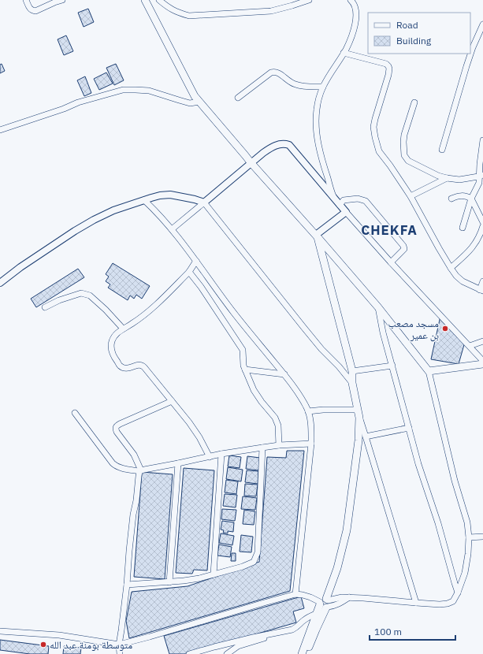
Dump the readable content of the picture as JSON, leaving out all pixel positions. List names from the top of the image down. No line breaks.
{"districts":["CHEKFA"],"places":["مسجد مصعب بن عمير","متوسطة بومنة عبد الله"],"legend":["Road","Building"],"scale_bar":"100 m"}
